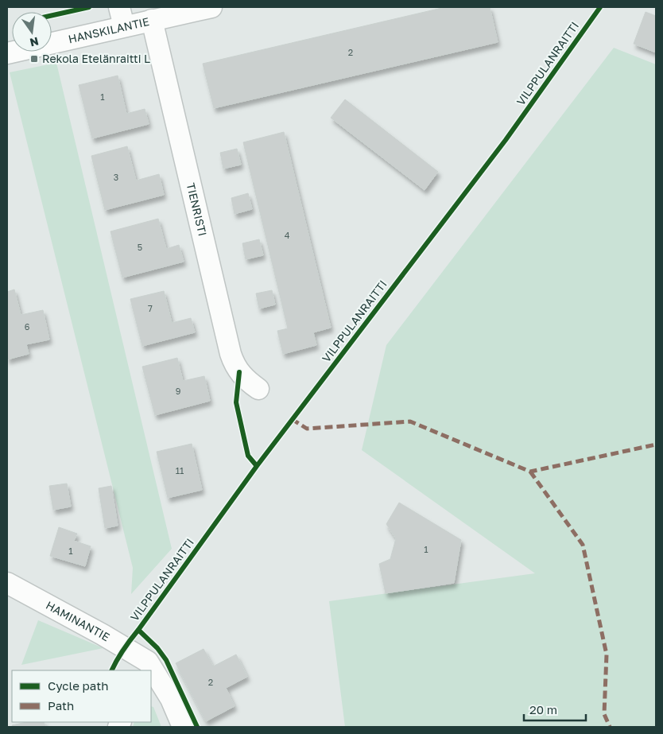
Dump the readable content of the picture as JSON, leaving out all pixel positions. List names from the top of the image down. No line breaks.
{"streets":{"street":["HANSKILANTIE","TIENRISTI","HAMINANTIE"],"cycle path":["VILPPULANRAITTI"]},"crossings":[["HANSKILANTIE","TIENRISTI"]],"places":{"transit":["Rekola Etelänraitti L"]},"house_numbers":["2","1","3","4","5","7","6","9","11","1","1","2"],"legend":["Cycle path","Path"],"scale_bar":"20 m","north":"bottom"}
